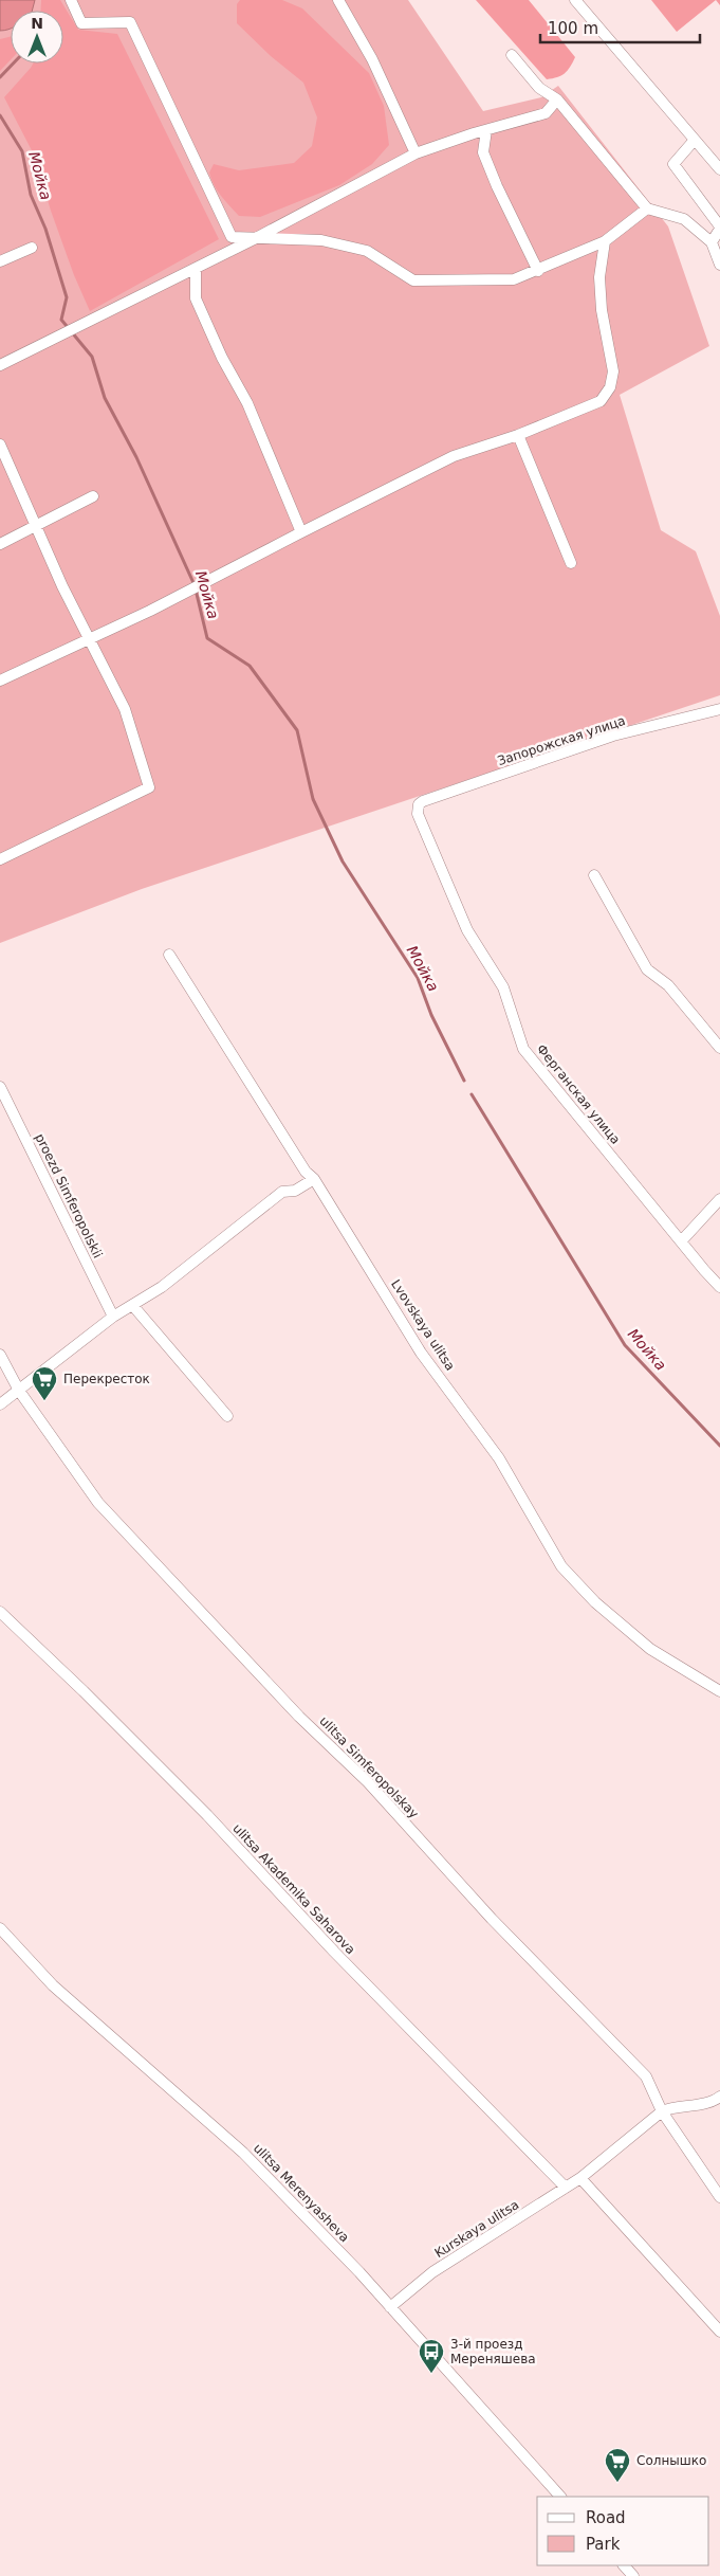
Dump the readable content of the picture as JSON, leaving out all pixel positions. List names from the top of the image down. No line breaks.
{"streets":{"street":["Запорожская улица","Ферганская улица","proezd Simferopolskii","Lvovskaya ulitsa","ulitsa Simferopolskay","ulitsa Akademika Saharova","ulitsa Merenyasheva","Kurskaya ulitsa"]},"crossings":[["Запорожская улица","Ферганская улица"],["ulitsa Simferopolskay","Kurskaya ulitsa"],["ulitsa Akademika Saharova","Kurskaya ulitsa"],["ulitsa Merenyasheva","Kurskaya ulitsa"]],"water":["Мойка"],"places":{"supermarket":["Перекресток","Солнышко"],"bus stop":["3-й проезд Мереняшева"]},"legend":["Road","Park"],"scale_bar":"100 m","north":"top"}
